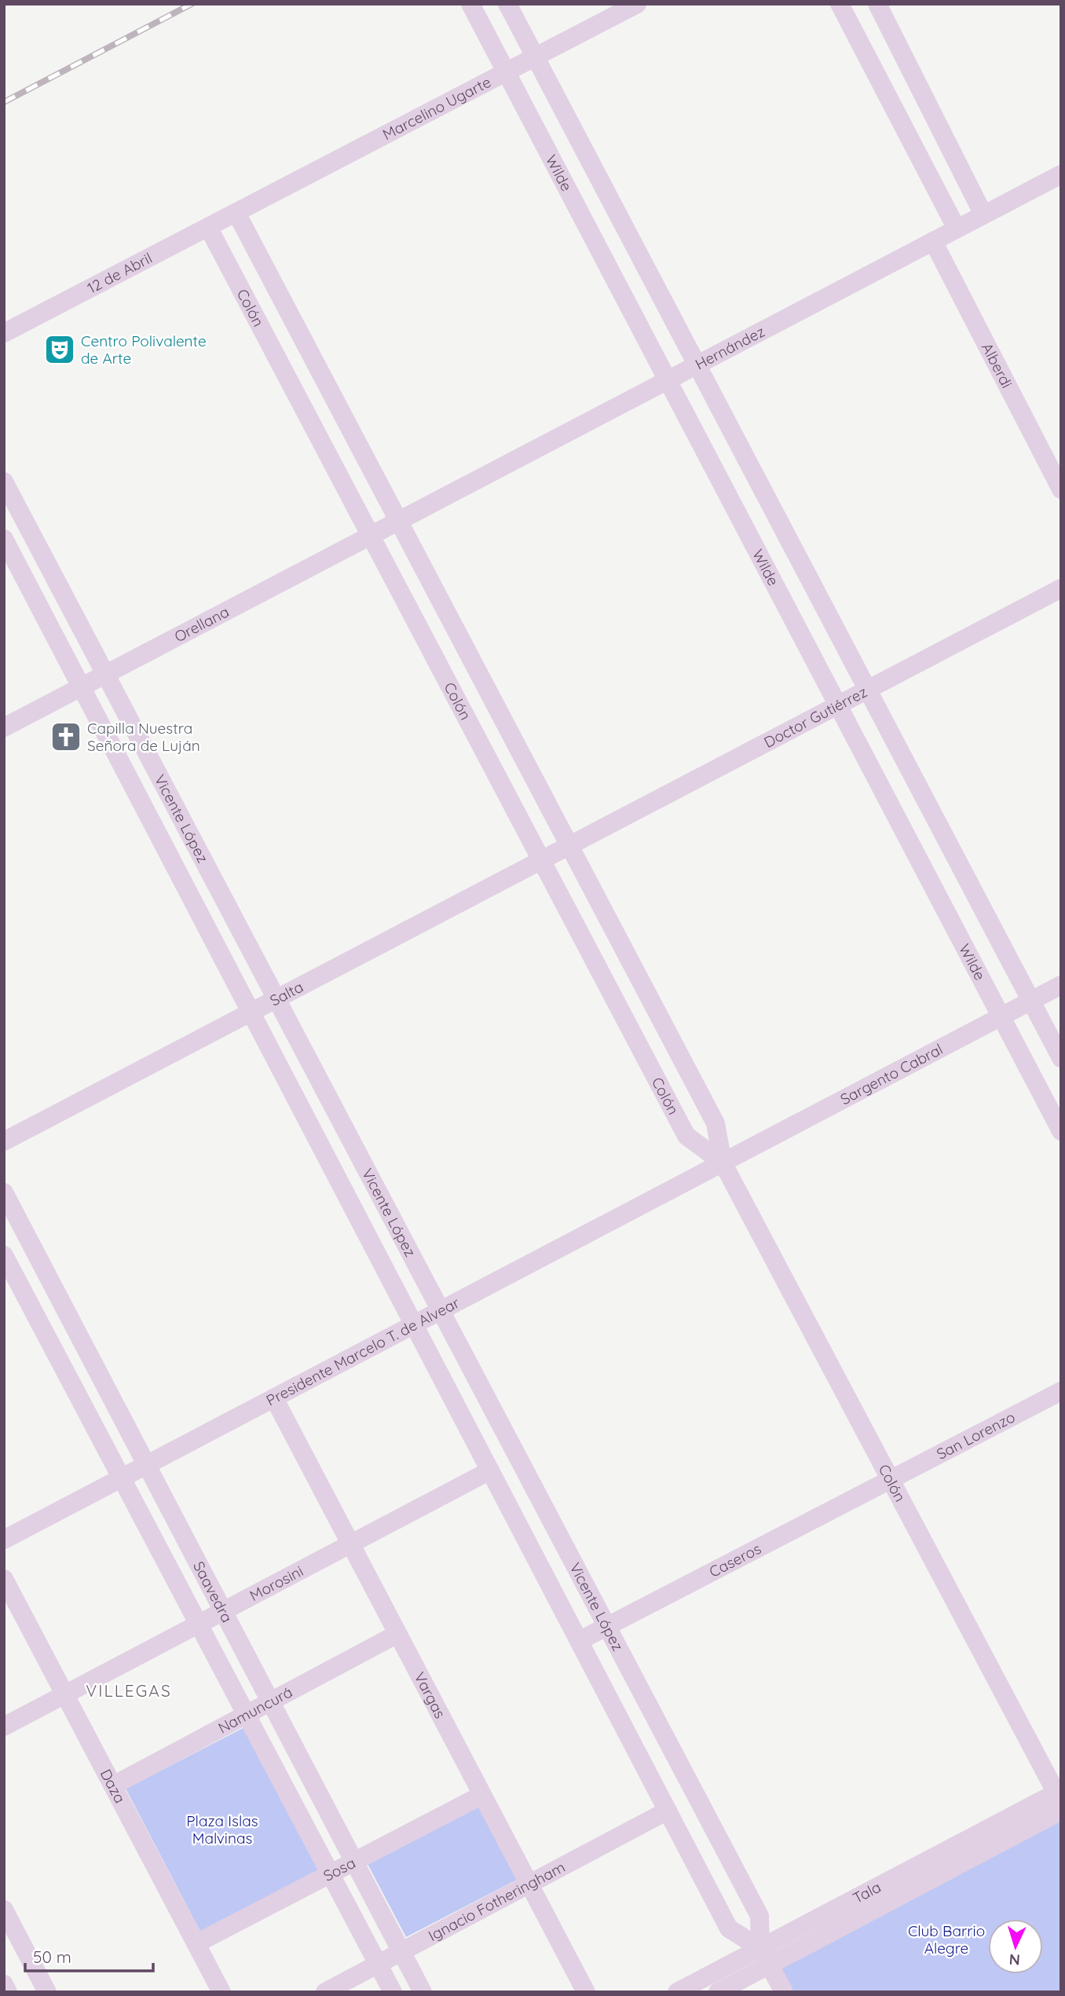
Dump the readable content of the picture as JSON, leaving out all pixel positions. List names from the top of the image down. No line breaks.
{"streets":{"street":["Marcelino Ugarte","Wilde","12 de Abril","Colón","Hernández","Alberdi","Orellana","Doctor Gutiérrez","Vicente López","Salta","Sargento Cabral","Presidente Marcelo T. de Alvear","San Lorenzo","Caseros","Morosini","Saavedra","Vargas","Namuncurá","Daza","Sosa","Tala","Ignacio Fotheringham"]},"crossings":[["Marcelino Ugarte","Wilde"],["Marcelino Ugarte","12 de Abril"],["Marcelino Ugarte","Colón"],["Wilde","Hernández"],["Wilde","Doctor Gutiérrez"],["Wilde","Sargento Cabral"],["12 de Abril","Colón"],["Colón","Hernández"],["Colón","Orellana"],["Colón","Doctor Gutiérrez"],["Colón","Salta"],["Colón","Sargento Cabral"],["Colón","Presidente Marcelo T. de Alvear"],["Colón","San Lorenzo"],["Colón","Caseros"],["Colón","Tala"],["Hernández","Alberdi"],["Hernández","Orellana"],["Orellana","Vicente López"],["Doctor Gutiérrez","Salta"],["Vicente López","Salta"],["Vicente López","Presidente Marcelo T. de Alvear"],["Vicente López","Caseros"],["Vicente López","Morosini"],["Vicente López","Tala"],["Vicente López","Ignacio Fotheringham"],["Sargento Cabral","Presidente Marcelo T. de Alvear"],["Presidente Marcelo T. de Alvear","Saavedra"],["Presidente Marcelo T. de Alvear","Vargas"],["San Lorenzo","Caseros"],["Morosini","Saavedra"],["Morosini","Vargas"],["Morosini","Daza"],["Saavedra","Namuncurá"],["Saavedra","Sosa"],["Saavedra","Ignacio Fotheringham"],["Vargas","Namuncurá"],["Vargas","Sosa"],["Vargas","Ignacio Fotheringham"],["Namuncurá","Daza"],["Daza","Sosa"]],"districts":["VILLEGAS"],"parks":["Plaza Islas Malvinas","Club Barrio Alegre"],"places":{"theatre":["Centro Polivalente de Arte"],"church":["Capilla Nuestra Señora de Luján"]},"scale_bar":"50 m","north":"bottom"}
